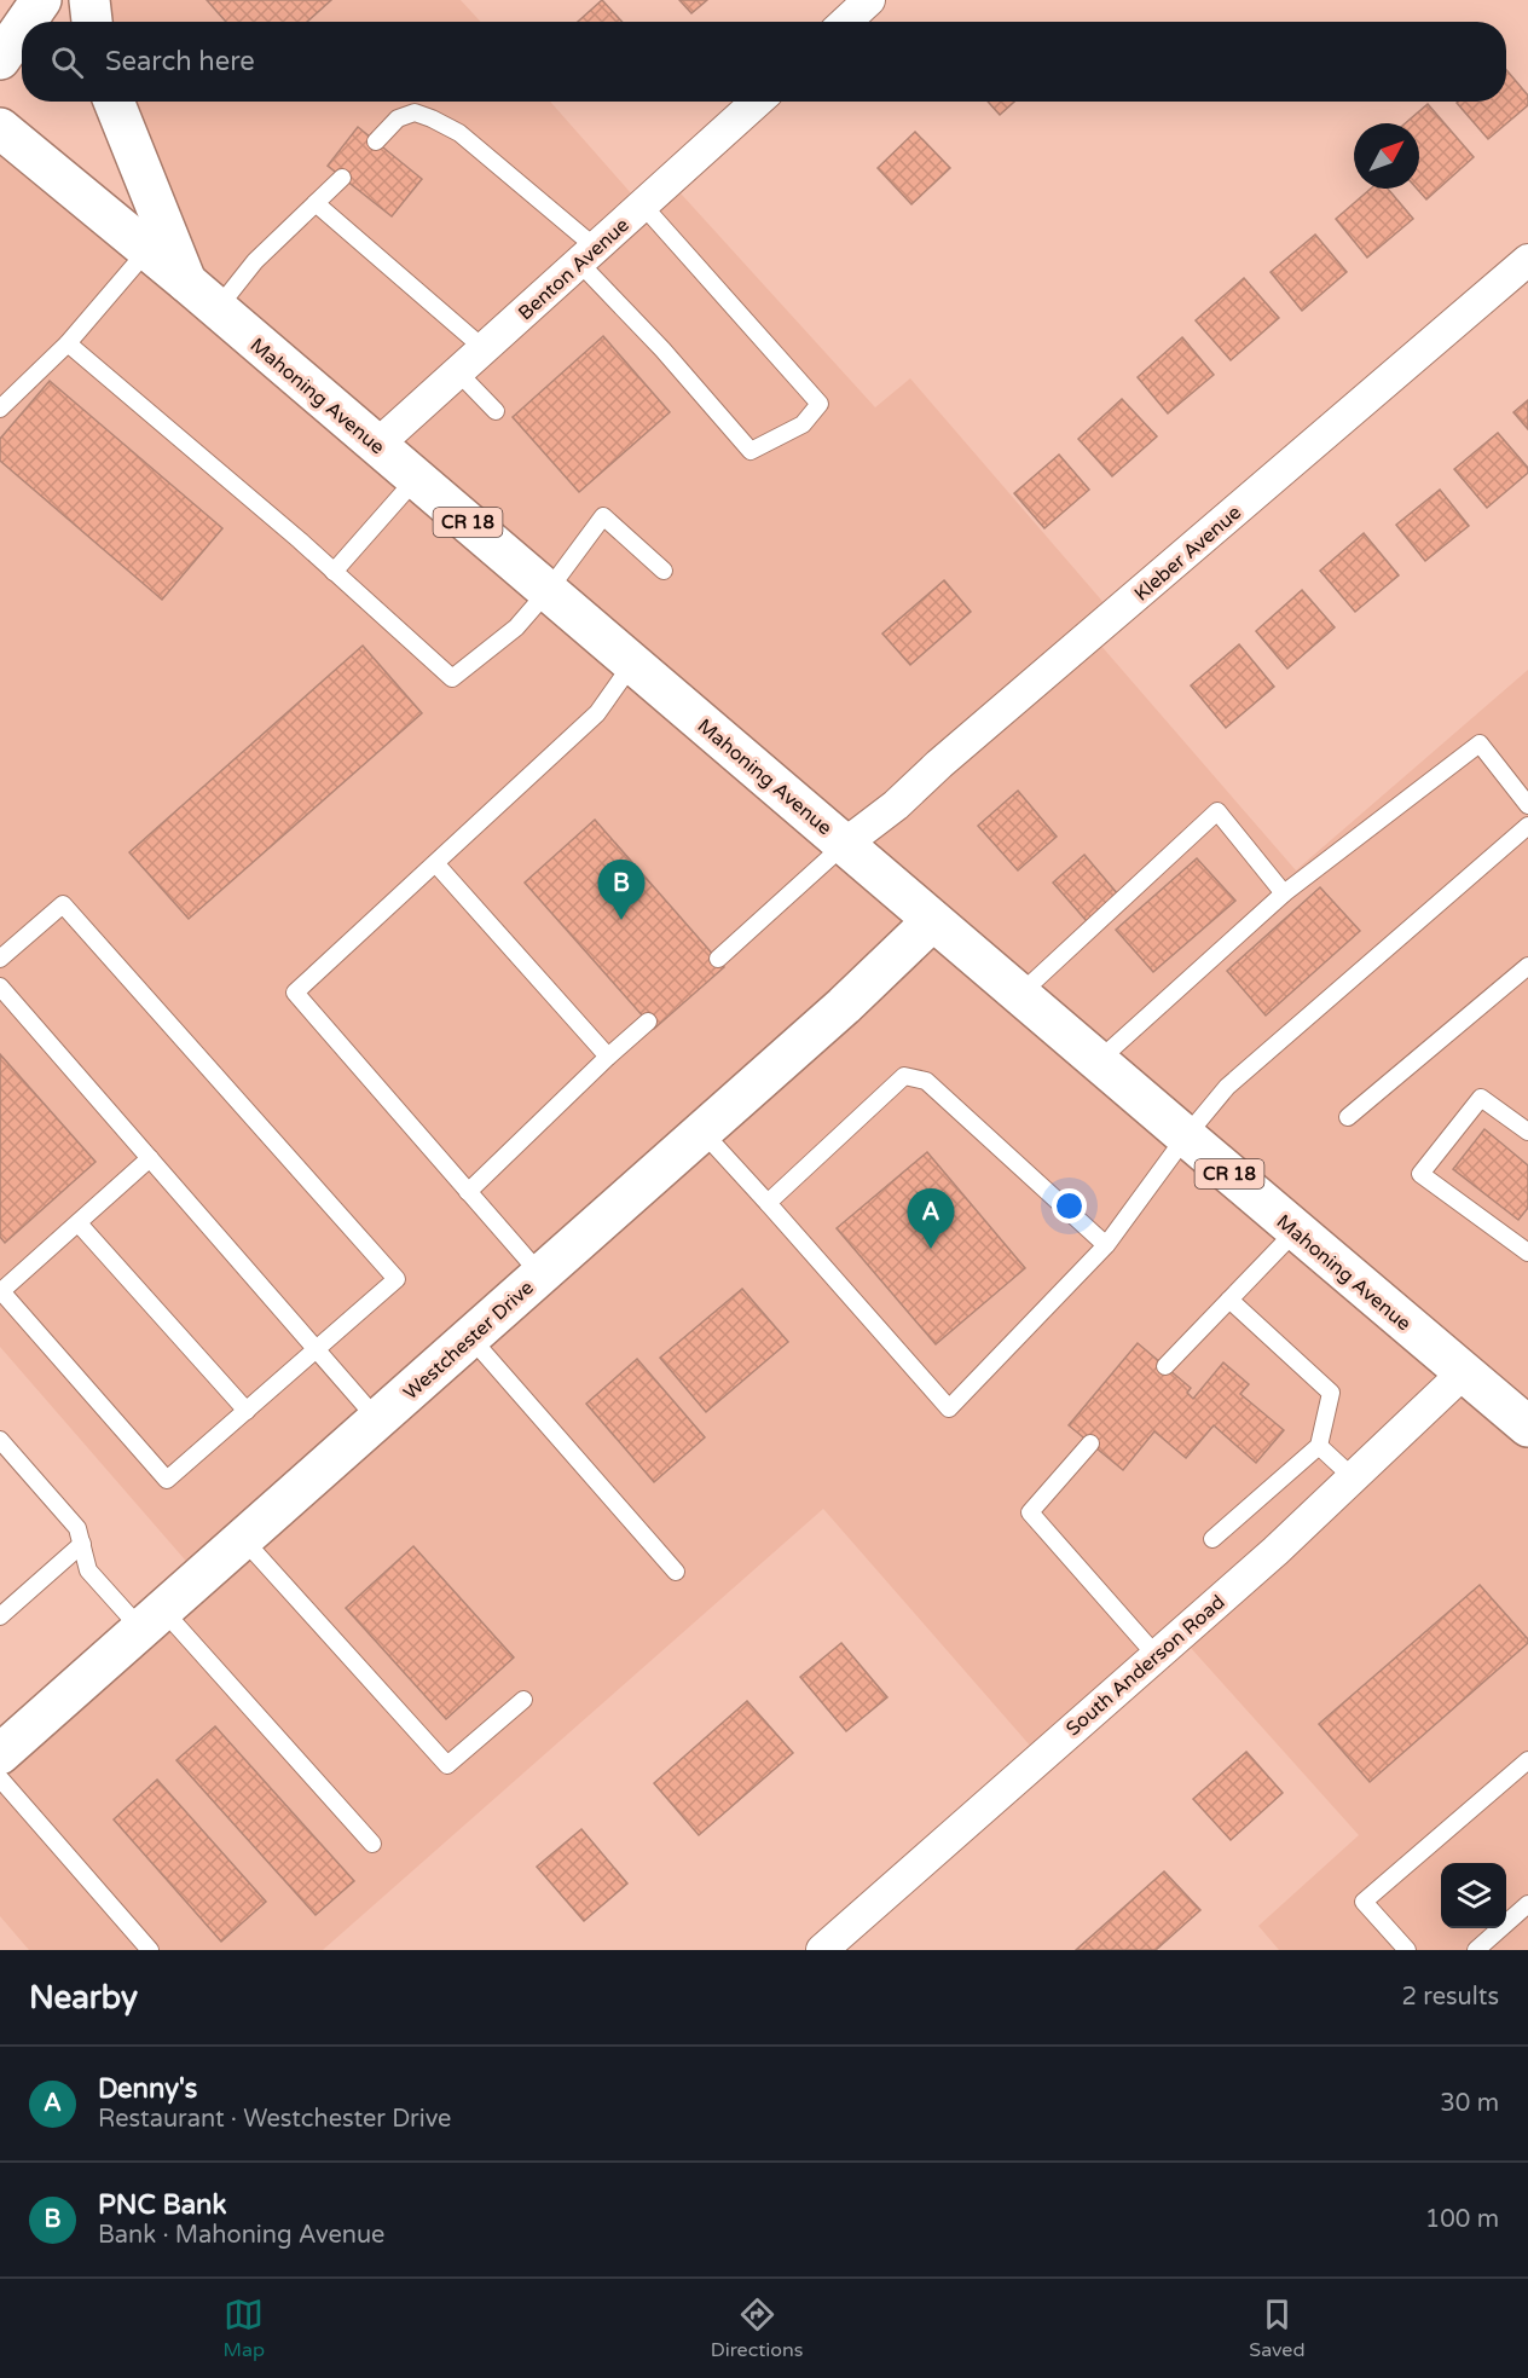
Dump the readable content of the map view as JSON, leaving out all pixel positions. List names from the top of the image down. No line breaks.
{"streets":{"main road":["Mahoning Avenue","CR 18","Westchester Drive"],"street":["Benton Avenue","Kleber Avenue","South Anderson Road"]},"crossings":[["Benton Avenue","Mahoning Avenue"],["Mahoning Avenue","Kleber Avenue"],["Mahoning Avenue","Westchester Drive"],["Mahoning Avenue","South Anderson Road"]],"north":"top right","page":{"search":"Search here","pins":["B","A"],"heading":["Nearby","2 results"],"list":[{"mark":"A","name":"Denny's","note":"Restaurant · Westchester Drive","value":"30 m"},{"mark":"B","name":"PNC Bank","note":"Bank · Mahoning Avenue","value":"100 m"}],"nav":["Map","Directions","Saved"]}}
